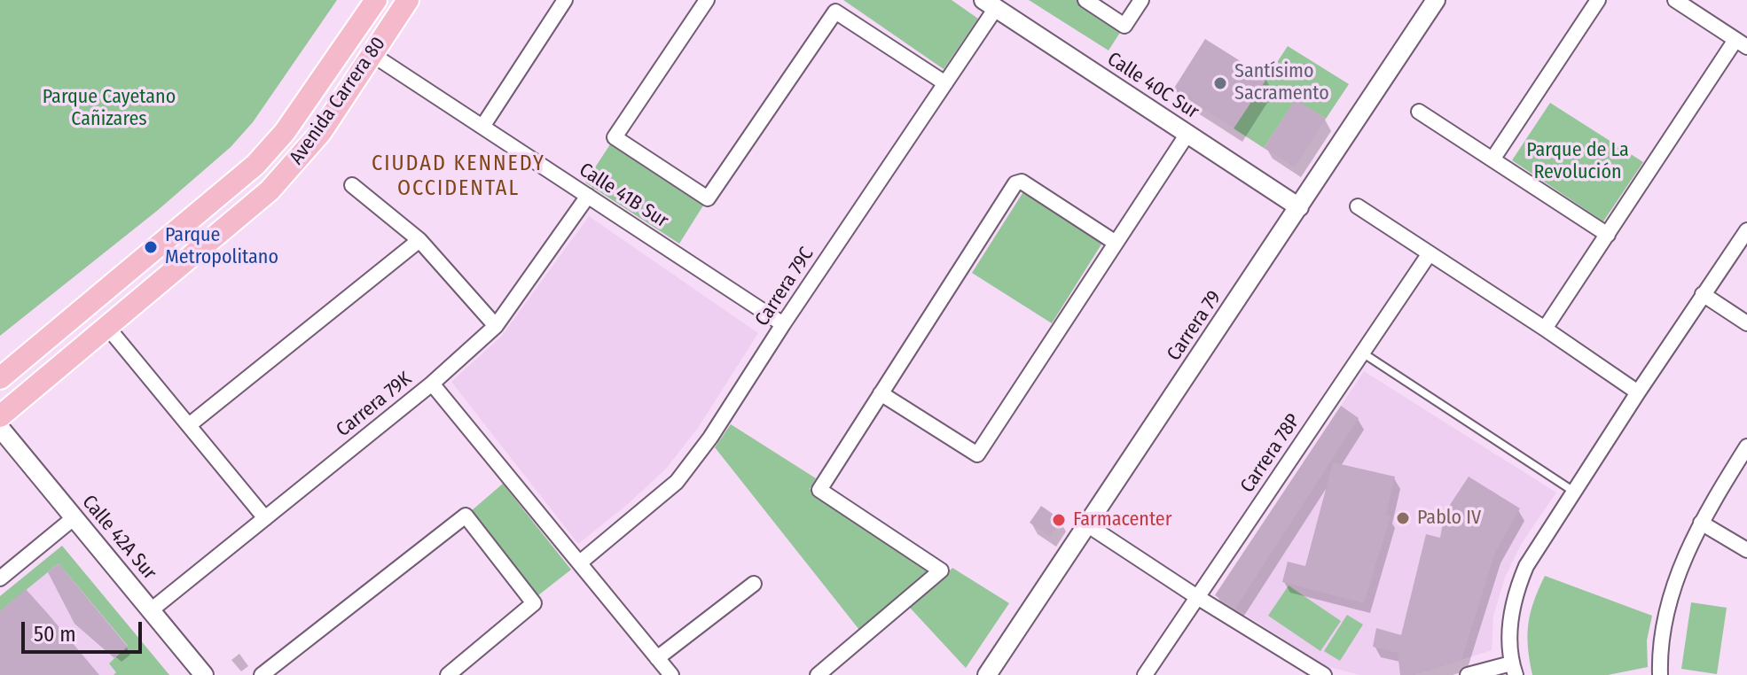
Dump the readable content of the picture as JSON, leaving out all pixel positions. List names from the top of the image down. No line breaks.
{"streets":{"main road":["Avenida Carrera 80"],"street":["Calle 40C Sur","Calle 41B Sur","Carrera 79C","Carrera 79","Carrera 79K","Carrera 78P","Calle 42A Sur"]},"crossings":[["Calle 40C Sur","Carrera 79C"],["Calle 40C Sur","Carrera 79"],["Avenida Carrera 80","Calle 41B Sur"],["Calle 41B Sur","Carrera 79C"],["Calle 41B Sur","Carrera 79K"],["Carrera 79K","Calle 42A Sur"]],"districts":["CIUDAD KENNEDY OCCIDENTAL"],"parks":["Parque Cayetano Cañizares","Parque de La Revolución"],"places":["Santísimo Sacramento","Parque Metropolitano","Pablo IV","Farmacenter"],"scale_bar":"50 m"}
